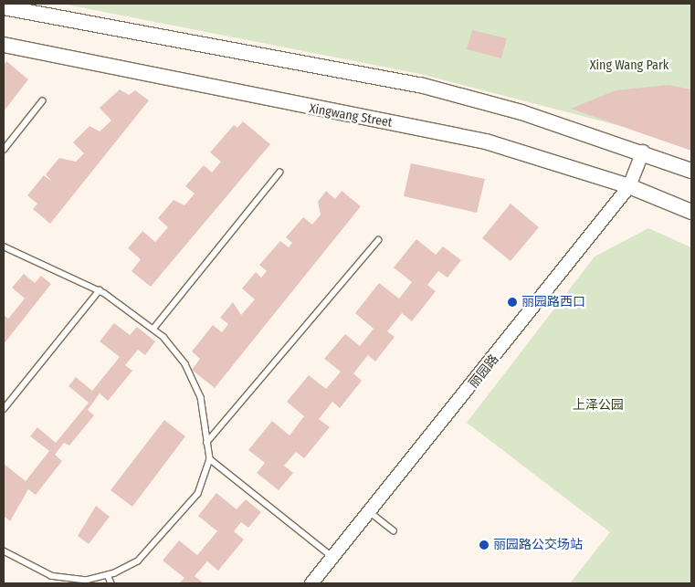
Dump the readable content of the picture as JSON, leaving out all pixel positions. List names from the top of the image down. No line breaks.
{"streets":{"main road":["Xingwang Street"],"street":["丽园路"]},"crossings":[["Xingwang Street","丽园路"]],"parks":["Xing Wang Park","上泽公园"],"places":["丽园路西口","丽园路公交场站"]}
